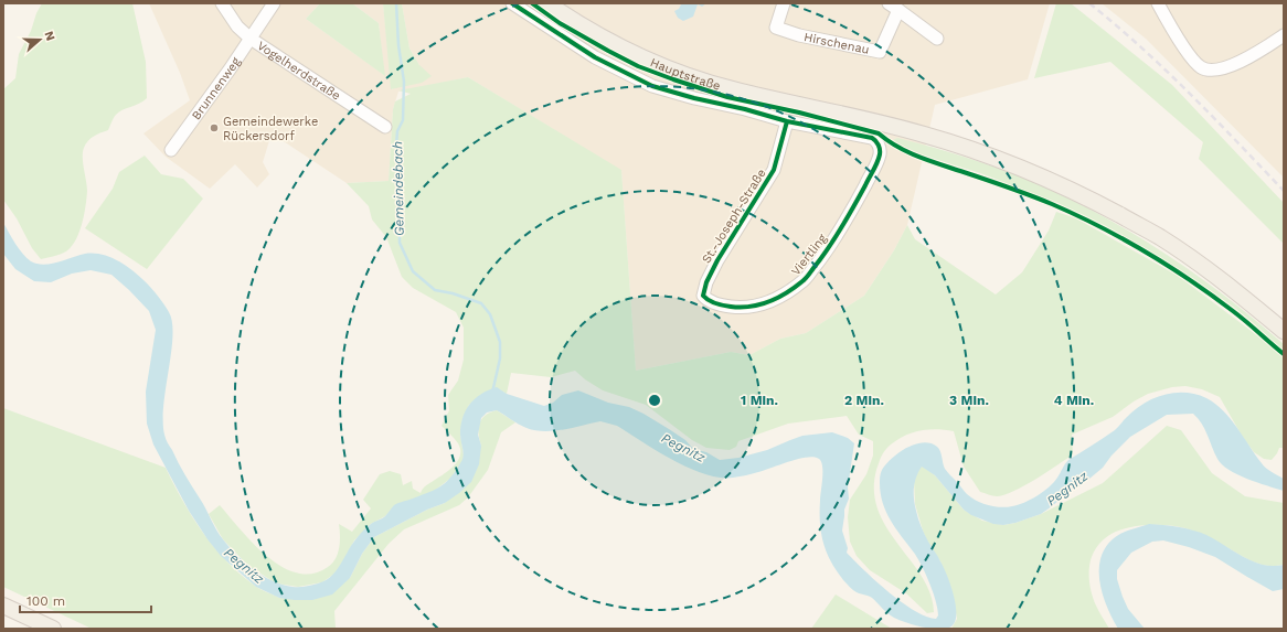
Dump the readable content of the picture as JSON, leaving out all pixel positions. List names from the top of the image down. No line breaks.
{"streets":{"main road":["Hauptstraße"],"street":["Hirschenau","Vogelherdstraße","Brunnenweg","St.-Joseph-Straße","Viertling"]},"crossings":[["Vogelherdstraße","Brunnenweg"],["St.-Joseph-Straße","Viertling"]],"water":["Gemeindebach","Pegnitz"],"places":["Gemeindewerke Rückersdorf"],"scale_bar":"100 m","north":"right","rings":["1 Min.","2 Min.","3 Min.","4 Min."]}
